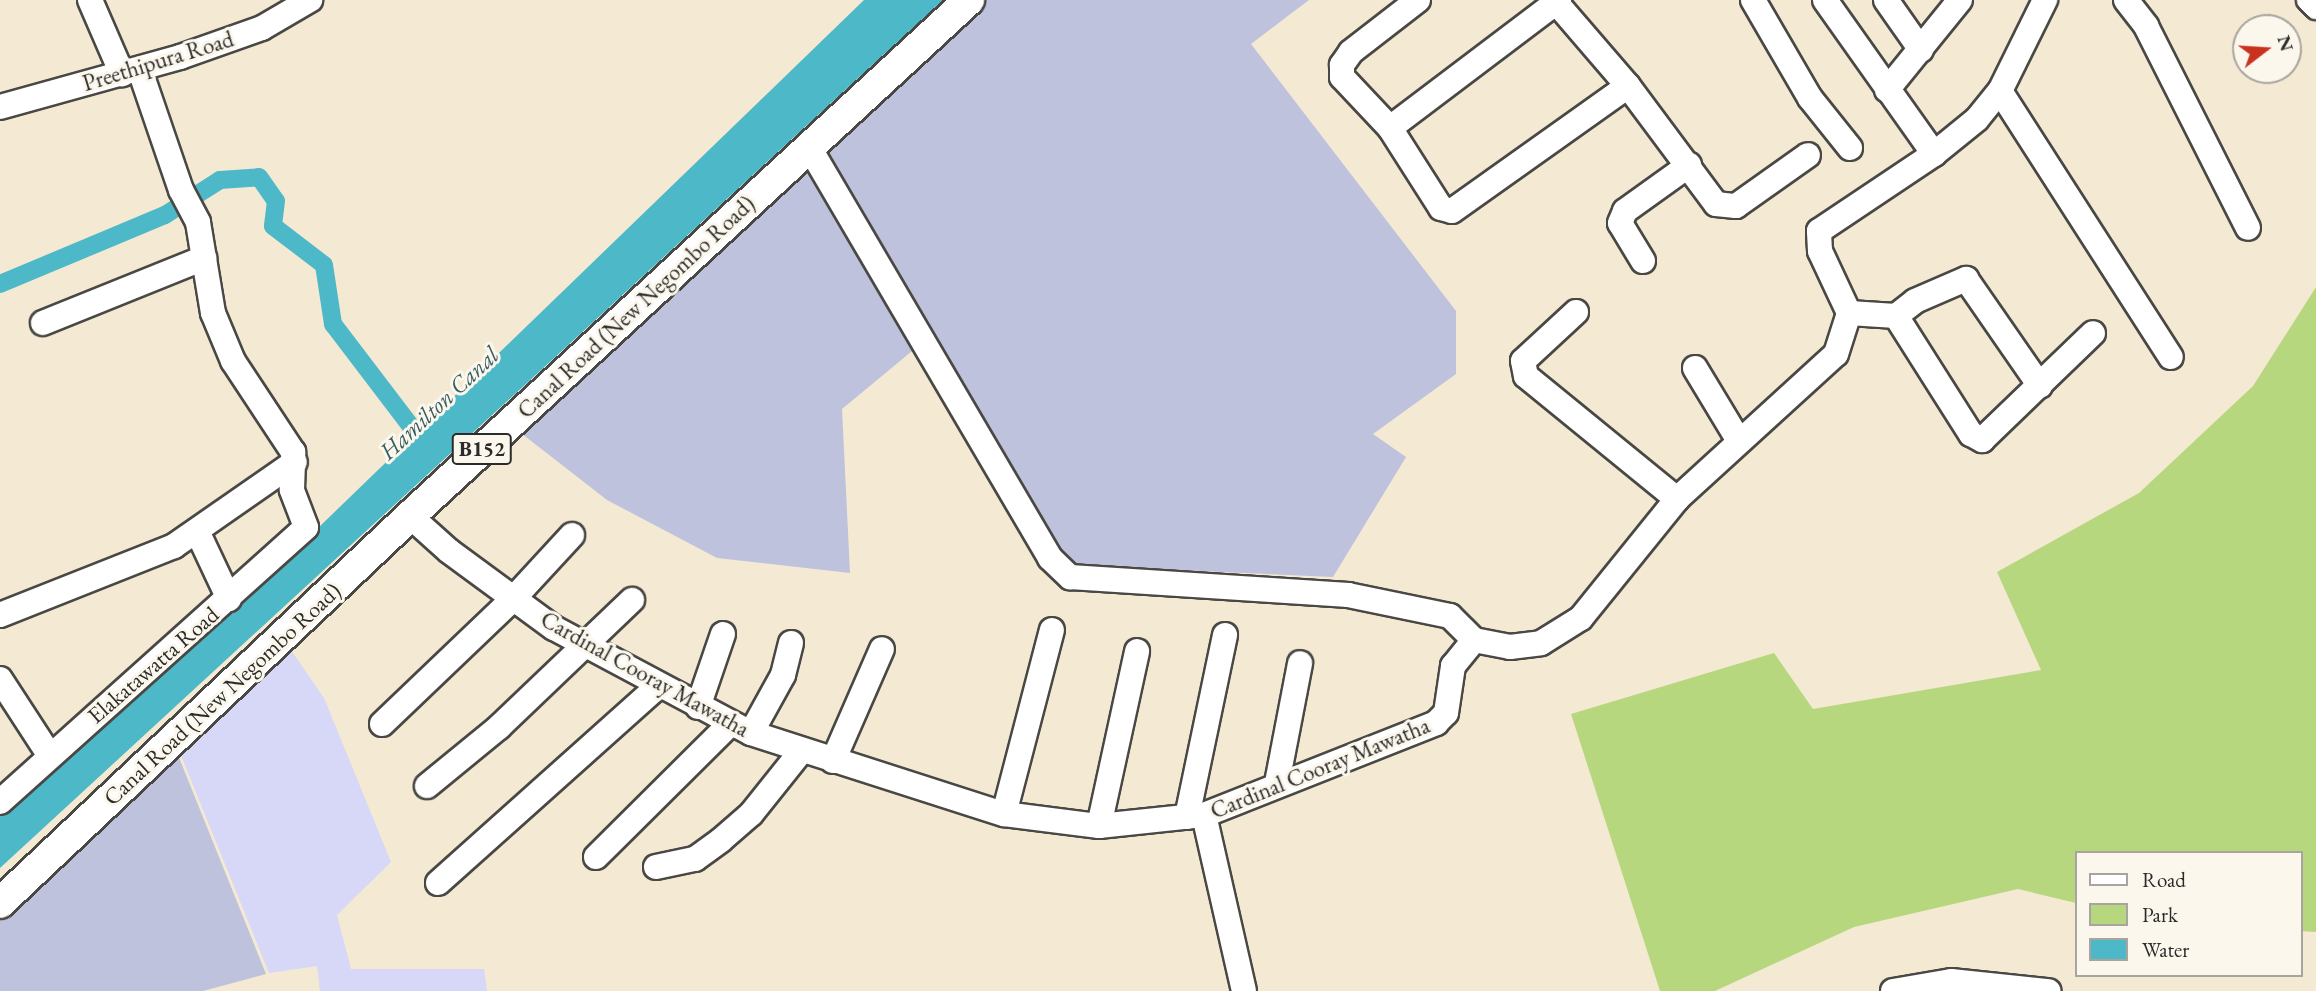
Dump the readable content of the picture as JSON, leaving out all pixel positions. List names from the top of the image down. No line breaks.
{"streets":{"main road":["Canal Road (New Negombo Road)","B152"],"street":["Preethipura Road","Elakatawatta Road","Cardinal Cooray Mawatha"]},"crossings":[["Canal Road (New Negombo Road)","Cardinal Cooray Mawatha"]],"water":["Hamilton Canal"],"legend":["Road","Park","Water"],"north":"right"}
